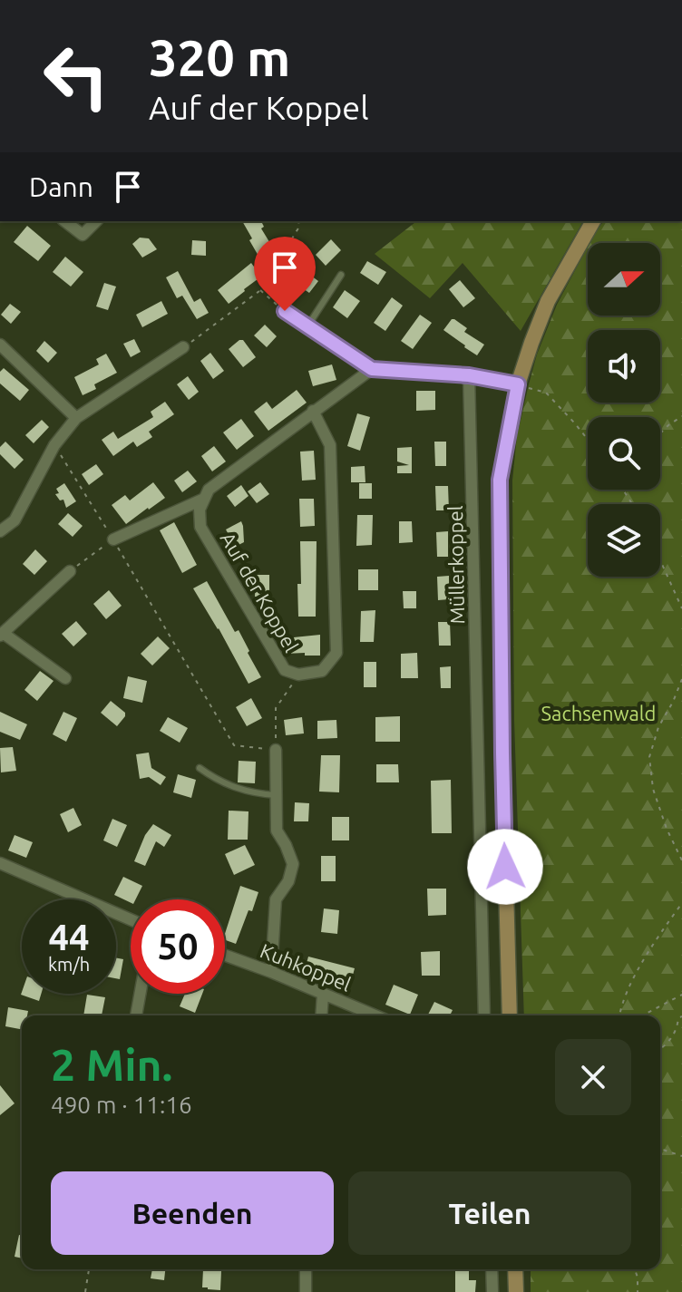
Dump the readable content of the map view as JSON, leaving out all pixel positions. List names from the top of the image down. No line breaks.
{"streets":{"street":["Müllerkoppel","Auf der Koppel","Kuhkoppel"]},"parks":["Sachsenwald"],"north":"right","page":{"turn":["320 m","Auf der Koppel"],"then":"Dann","speed":"44 km/h","limit":"50","heading":["2 Min.","490 m · 11:16"],"buttons":["Beenden","Teilen"]}}
